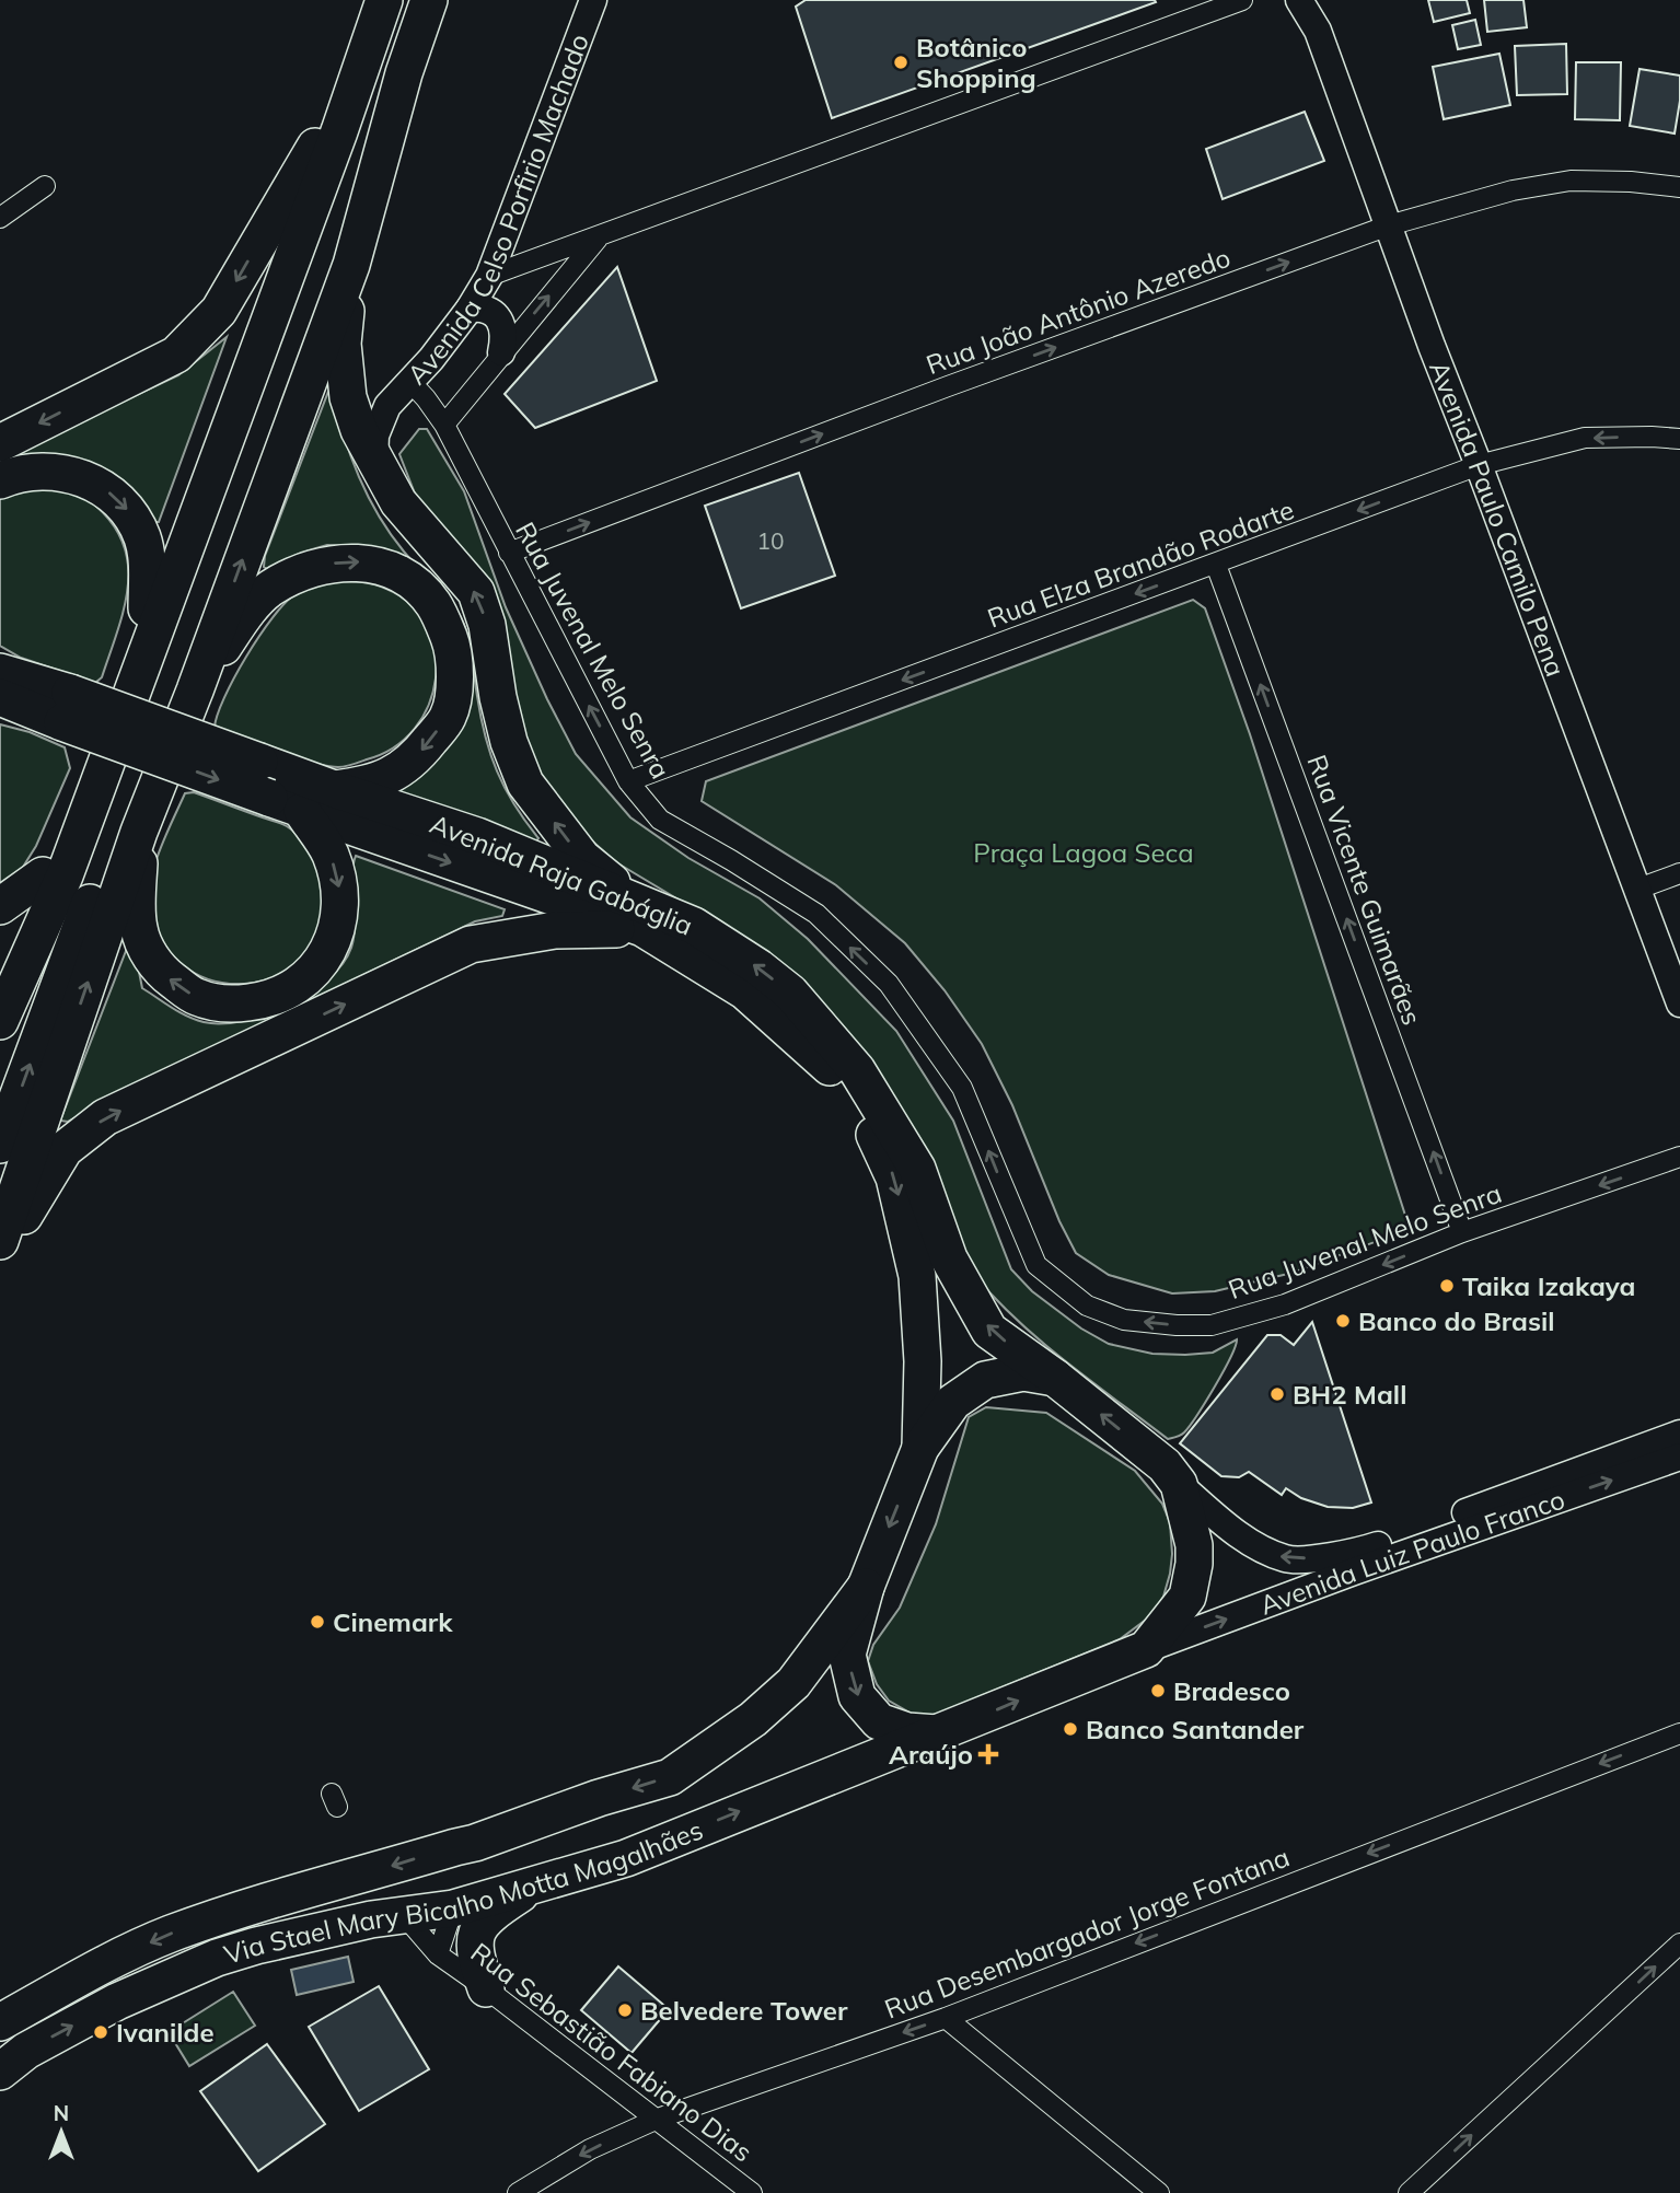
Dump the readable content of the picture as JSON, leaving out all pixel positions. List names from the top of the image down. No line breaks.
{"streets":{"highway":["Avenida Raja Gabáglia","Via Stael Mary Bicalho Motta Magalhães"],"street":["Avenida Celso Porfirio Machado","Rua João Antônio Azeredo","Avenida Paulo Camilo Pena","Rua Elza Brandão Rodarte","Rua Juvenal Melo Senra","Rua Vicente Guimarães","Avenida Luiz Paulo Franco","Rua Desembargador Jorge Fontana","Rua Sebastião Fabiano Dias"]},"crossings":[["Avenida Celso Porfirio Machado","Rua Juvenal Melo Senra"],["Rua João Antônio Azeredo","Avenida Paulo Camilo Pena"],["Rua João Antônio Azeredo","Rua Juvenal Melo Senra"],["Avenida Paulo Camilo Pena","Rua Elza Brandão Rodarte"],["Rua Elza Brandão Rodarte","Rua Juvenal Melo Senra"],["Rua Elza Brandão Rodarte","Rua Vicente Guimarães"],["Rua Juvenal Melo Senra","Rua Vicente Guimarães"],["Avenida Raja Gabáglia","Avenida Luiz Paulo Franco"],["Avenida Luiz Paulo Franco","Via Stael Mary Bicalho Motta Magalhães"],["Via Stael Mary Bicalho Motta Magalhães","Rua Sebastião Fabiano Dias"],["Rua Desembargador Jorge Fontana","Rua Sebastião Fabiano Dias"]],"one_way":["Rua João Antônio Azeredo","Rua Elza Brandão Rodarte","Rua Juvenal Melo Senra","Rua Vicente Guimarães","Rua Desembargador Jorge Fontana"],"parks":["Praça Lagoa Seca"],"places":{"other":["Botânico Shopping","Taika Izakaya","Banco do Brasil","BH2 Mall","Cinemark","Bradesco","Banco Santander","Belvedere Tower","Ivanilde"],"health":["Araújo"]},"house_numbers":["10"],"north":"top"}
